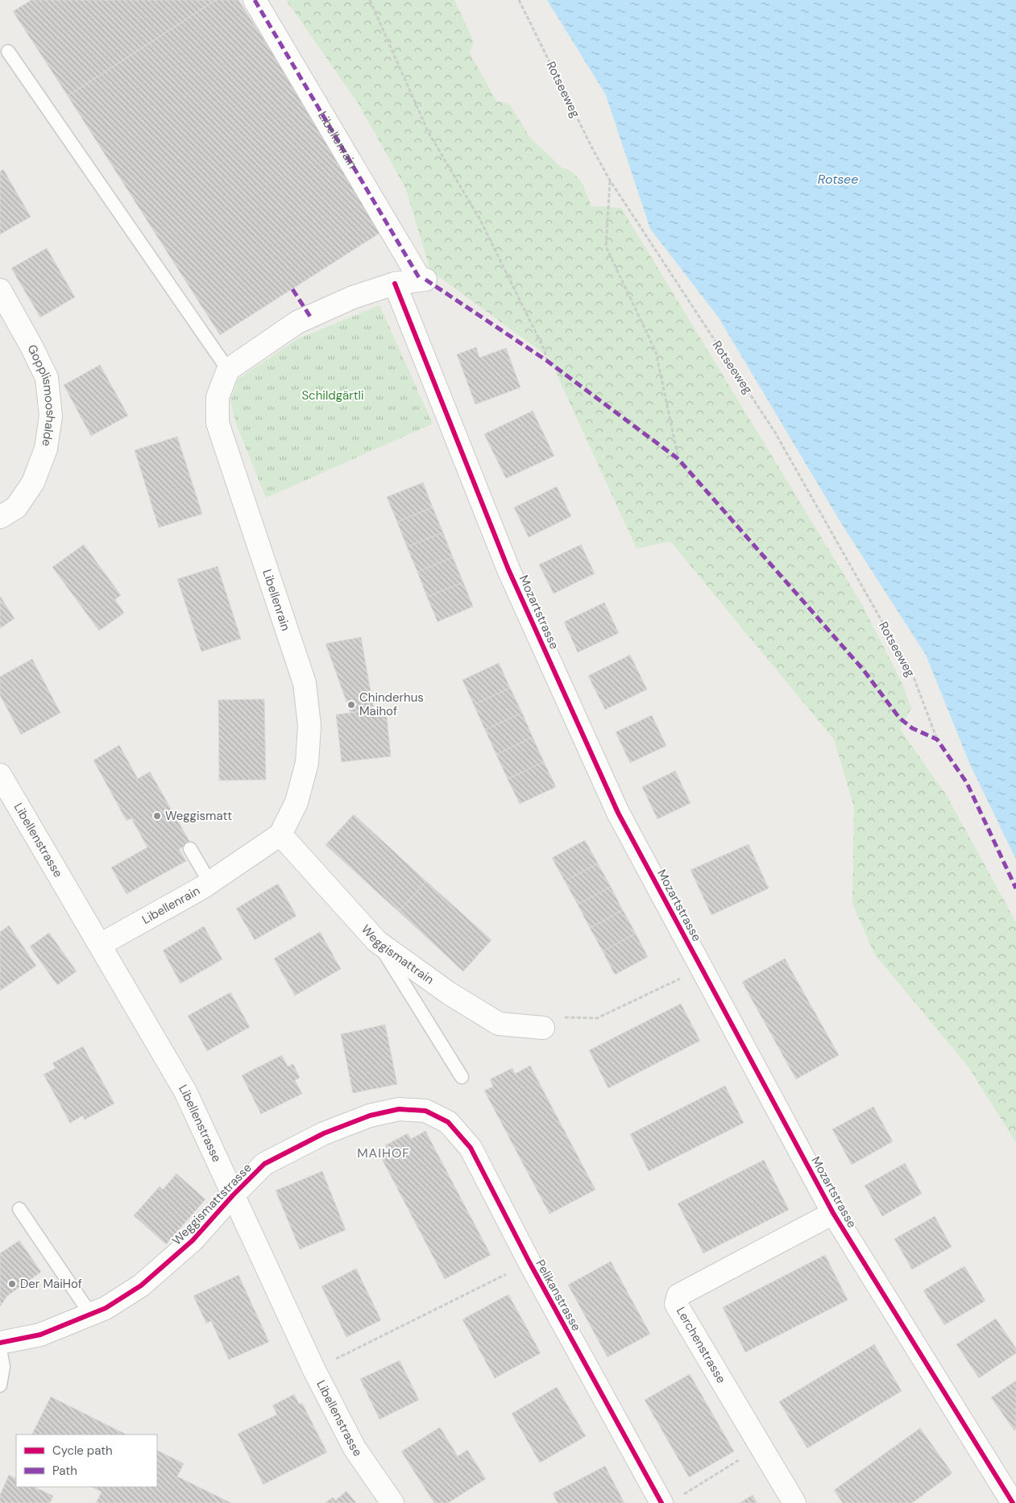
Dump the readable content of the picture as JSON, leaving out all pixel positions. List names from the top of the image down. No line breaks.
{"streets":{"street":["Libellenrain","Gopplismooshalde","Mozartstrasse","Libellenstrasse","Weggismattrain","Weggismattstrasse","Pelikanstrasse","Lerchenstrasse"],"path":["Rotseeweg"]},"crossings":[["Libellenrain","Mozartstrasse"],["Libellenrain","Libellenstrasse"],["Libellenrain","Weggismattrain"],["Mozartstrasse","Lerchenstrasse"],["Libellenstrasse","Weggismattstrasse"],["Weggismattstrasse","Pelikanstrasse"]],"districts":["MAIHOF"],"water":["Rotsee"],"parks":["Schildgärtli"],"places":["Chinderhus Maihof","Weggismatt","Der MaiHof"],"legend":["Cycle path","Path"]}
